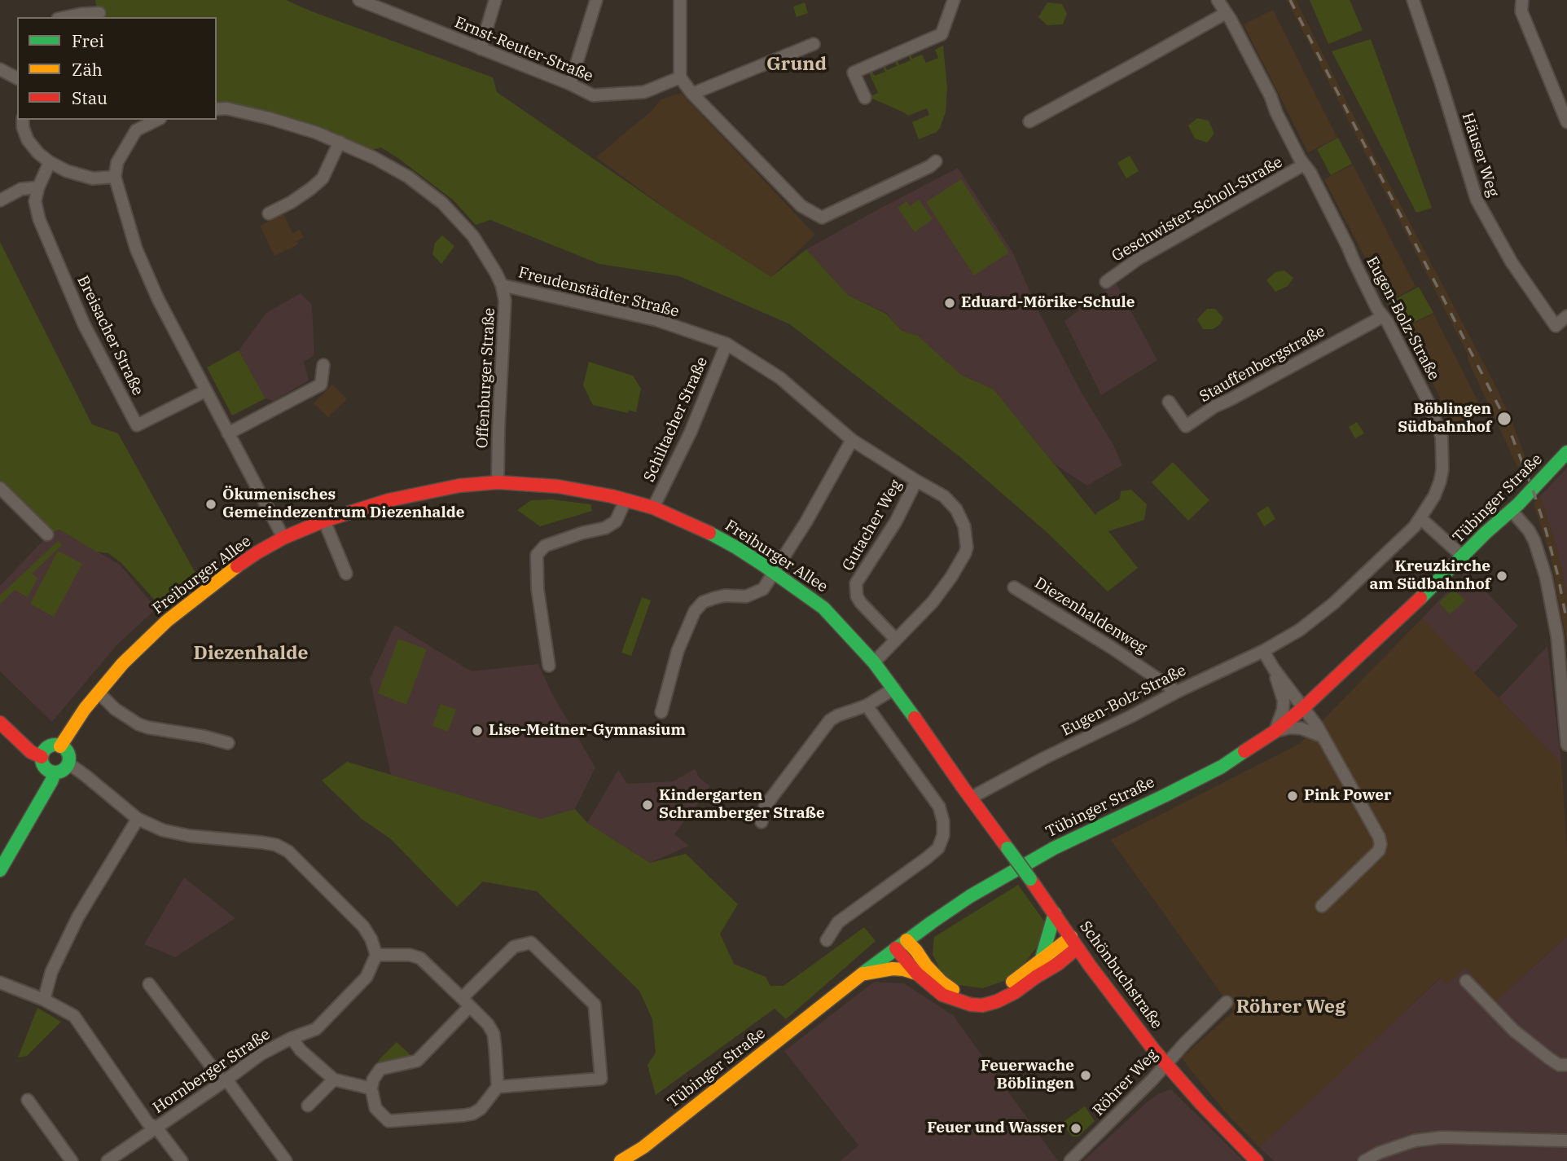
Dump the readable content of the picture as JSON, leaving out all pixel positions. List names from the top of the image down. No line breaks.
{"streets":{"street":["Ernst-Reuter-Straße","Häuser Weg","Geschwister-Scholl-Straße","Freudenstädter Straße","Eugen-Bolz-Straße","Breisacher Straße","Stauffenbergstraße","Offenburger Straße","Schiltacher Straße","Tübinger Straße","Gutacher Weg","Freiburger Allee","Diezenhaldenweg","Schönbuchstraße","Hornberger Straße","Röhrer Weg"]},"crossings":[["Geschwister-Scholl-Straße","Eugen-Bolz-Straße"],["Freudenstädter Straße","Offenburger Straße"],["Freudenstädter Straße","Schiltacher Straße"],["Freudenstädter Straße","Gutacher Weg"],["Freudenstädter Straße","Freiburger Allee"],["Eugen-Bolz-Straße","Stauffenbergstraße"],["Eugen-Bolz-Straße","Freiburger Allee"],["Eugen-Bolz-Straße","Diezenhaldenweg"],["Eugen-Bolz-Straße","Schönbuchstraße"],["Offenburger Straße","Freiburger Allee"],["Schiltacher Straße","Freiburger Allee"],["Freiburger Allee","Schönbuchstraße"],["Schönbuchstraße","Röhrer Weg"]],"districts":["Grund","Diezenhalde","Röhrer Weg"],"places":["Eduard-Mörike-Schule","Böblingen Südbahnhof","Ökumenisches Gemeindezentrum Diezenhalde","Kreuzkirche am Südbahnhof","Lise-Meitner-Gymnasium","Pink Power","Kindergarten Schramberger Straße","Feuerwache Böblingen","Feuer und Wasser"],"legend":["Frei","Zäh","Stau"]}
